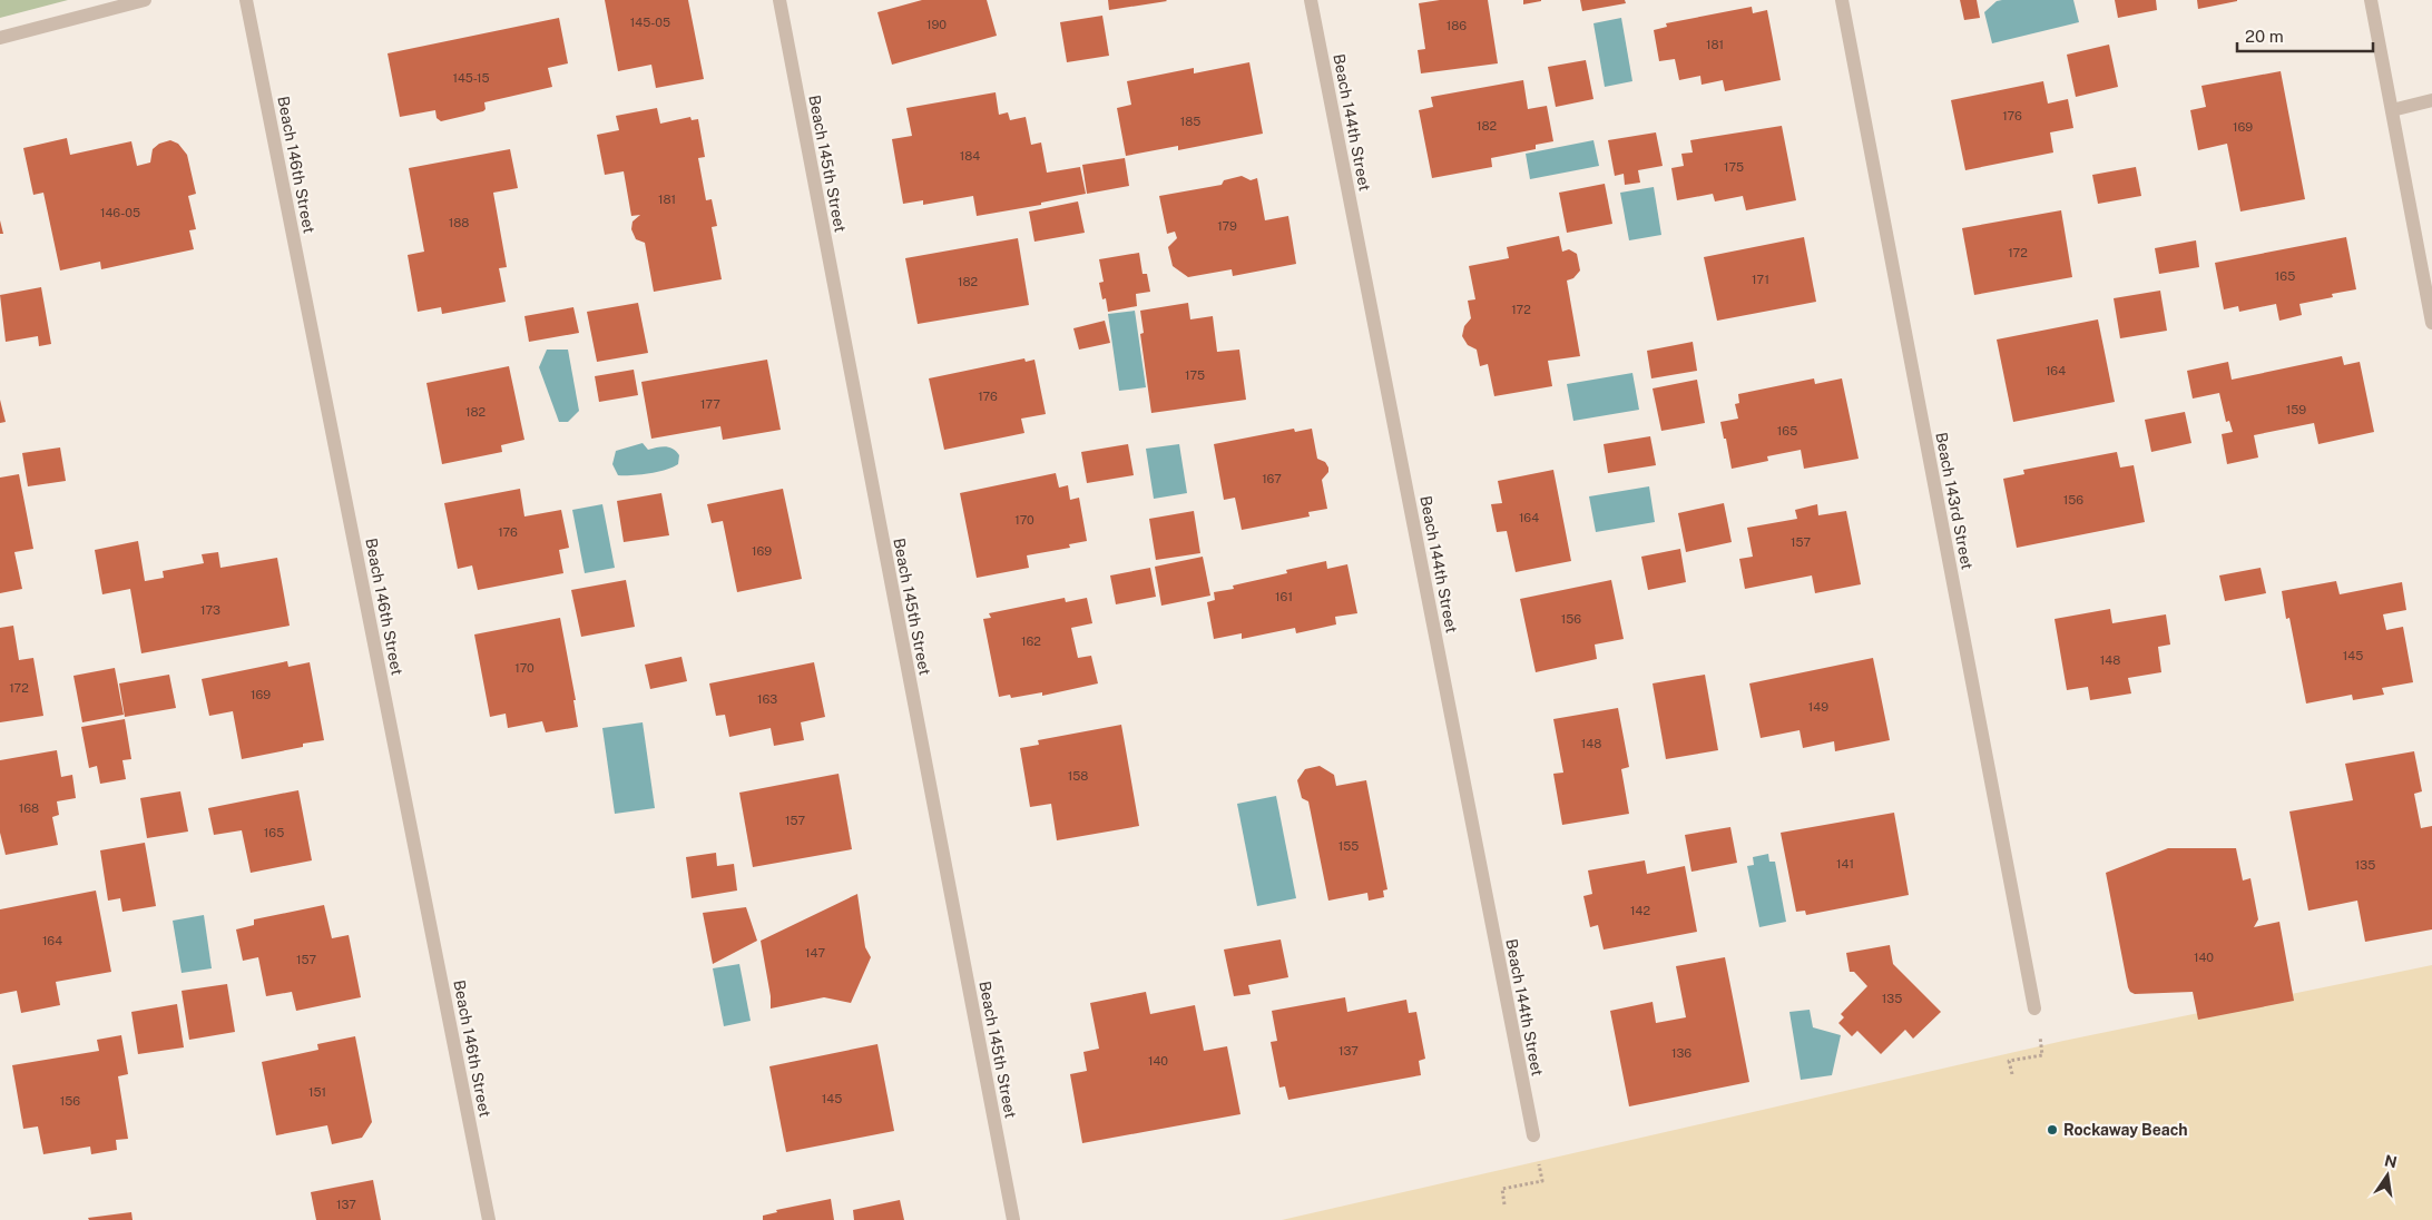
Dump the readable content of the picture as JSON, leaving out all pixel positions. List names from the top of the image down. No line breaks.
{"streets":{"street":["Beach 144th Street","Beach 145th Street","Beach 146th Street","Beach 143rd Street"]},"places":["Rockaway Beach"],"house_numbers":["145-05","190","186","181","145-15","176","185","182","169","184","175","181","146-05","188","179","172","165","171","182","172","164","175","176","177","159","182","165","167","156","164","170","176","157","169","161","173","156","162","145","148","170","172","169","163","149","148","158","168","157","165","155","141","135","142","164","147","140","157","135","137","136","140","151","145","156","137"],"scale_bar":"20 m","north":"top"}
